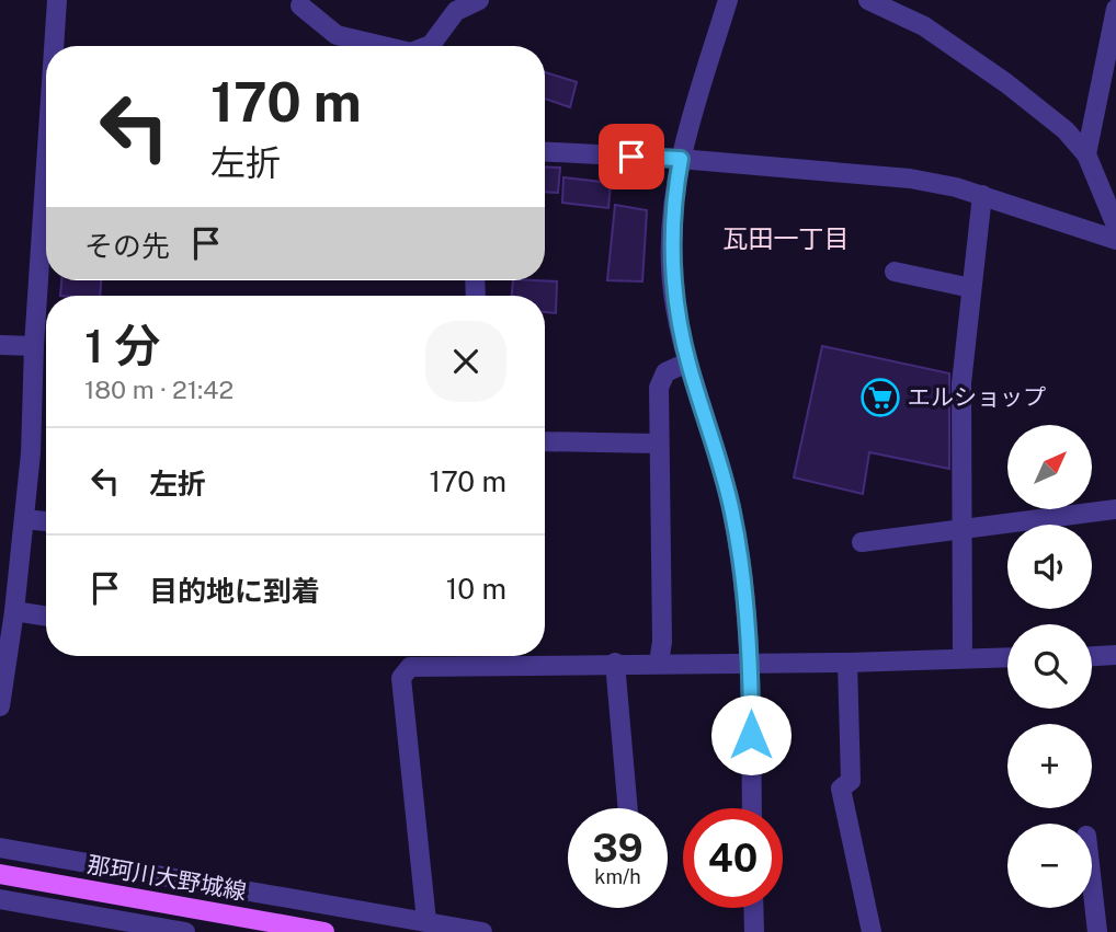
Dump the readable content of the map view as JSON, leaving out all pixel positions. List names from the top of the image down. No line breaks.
{"streets":{"main road":["那珂川大野城線"]},"districts":["瓦田一丁目"],"places":{"supermarket":["エルショップ"]},"north":"top right","page":{"turn":["170 m","左折"],"then":"その先","heading":["1 分","180 m · 21:42"],"map_buttons":["+","−"],"list":[{"name":"左折","value":"170 m"},{"name":"目的地に到着","value":"10 m"}],"speed":"39 km/h","limit":"40"}}
